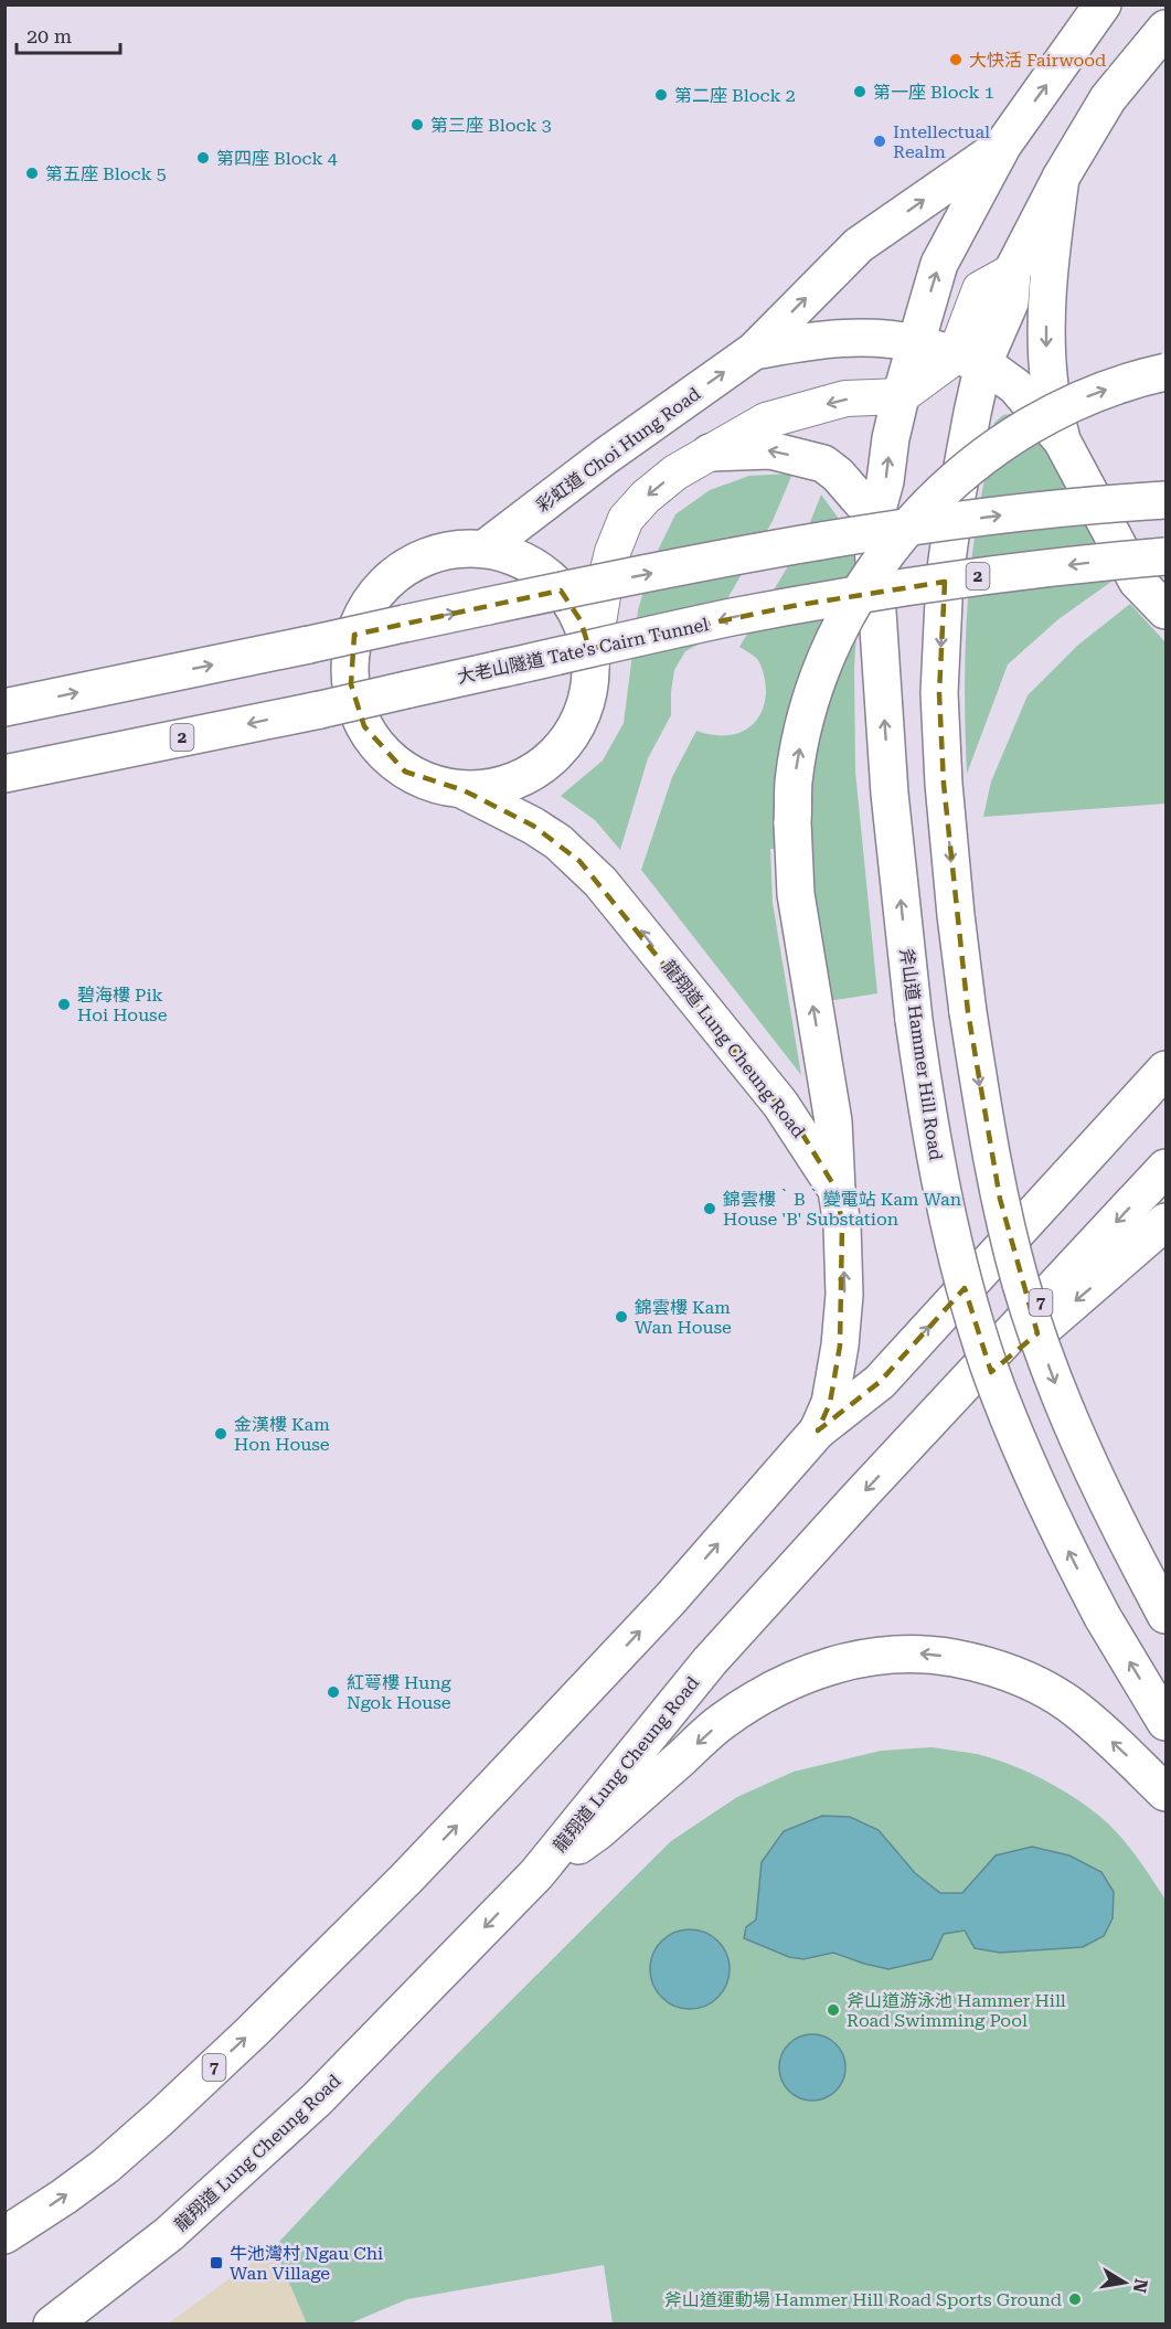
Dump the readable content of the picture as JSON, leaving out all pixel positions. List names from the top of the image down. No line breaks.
{"streets":{"main road":["彩虹道 Choi Hung Road","2","大老山隧道 Tate's Cairn Tunnel","龍翔道 Lung Cheung Road","斧山道 Hammer Hill Road","7"]},"crossings":[["彩虹道 Choi Hung Road","斧山道 Hammer Hill Road"]],"places":{"other":["大快活 Fairwood","第一座 Block 1","第二座 Block 2","第三座 Block 3","Intellectual Realm","第四座 Block 4","第五座 Block 5","碧海樓 Pik Hoi House","錦雲樓‵B‵變電站 Kam Wan House 'B' Substation","錦雲樓 Kam Wan House","金漢樓 Kam Hon House","紅萼樓 Hung Ngok House","斧山道游泳池 Hammer Hill Road Swimming Pool","斧山道運動場 Hammer Hill Road Sports Ground"],"transit":["牛池灣村 Ngau Chi Wan Village"]},"scale_bar":"20 m","north":"right"}
